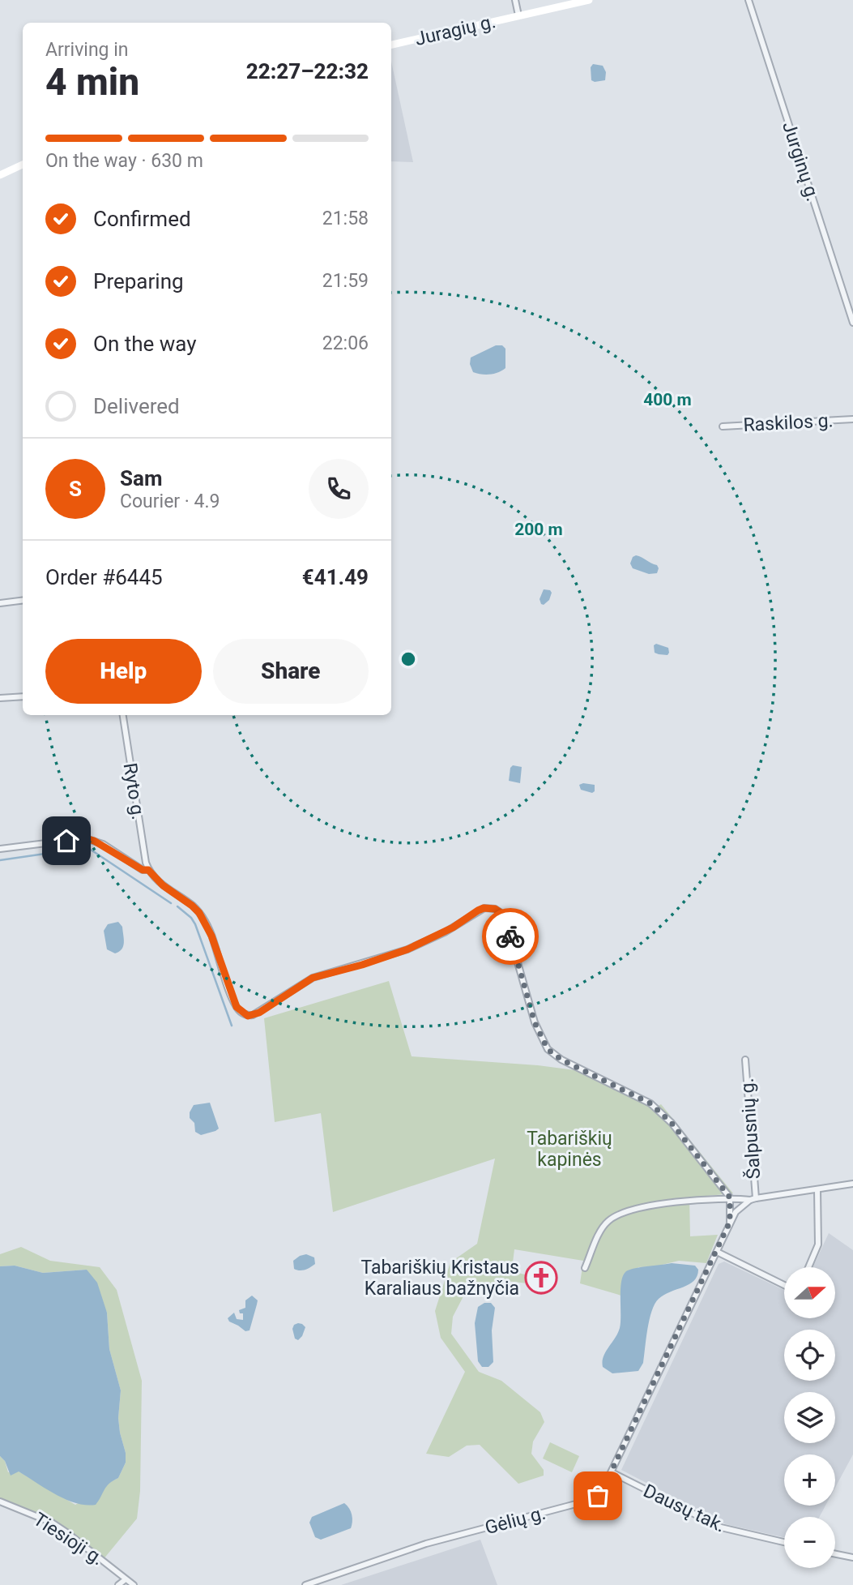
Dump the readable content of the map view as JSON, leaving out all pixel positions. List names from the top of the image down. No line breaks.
{"streets":{"main road":["Juragių g."],"street":["Jurginų g.","Raskilos g.","Ryto g.","Šalpusnių g.","Dausų tak.","Gėlių g.","Tiesioji g."]},"crossings":[["Šalpusnių g.","Gėlių g."],["Dausų tak.","Gėlių g."]],"parks":["Tabariškių kapinės"],"places":{"church":["Tabariškių Kristaus Karaliaus bažnyčia"]},"north":"right","page":{"heading":["4 min","Arriving in","22:27–22:32"],"panel":["Sam","Courier · 4.9","Order #6445","€41.49"],"bar":"On the way · 630 m","list":[["Confirmed","21:58"],["Preparing","21:59"],["On the way","22:06"],"Delivered"],"round":"S","buttons":["Help","Share"],"map_buttons":["+","−"]},"rings":["400 m","200 m"]}
